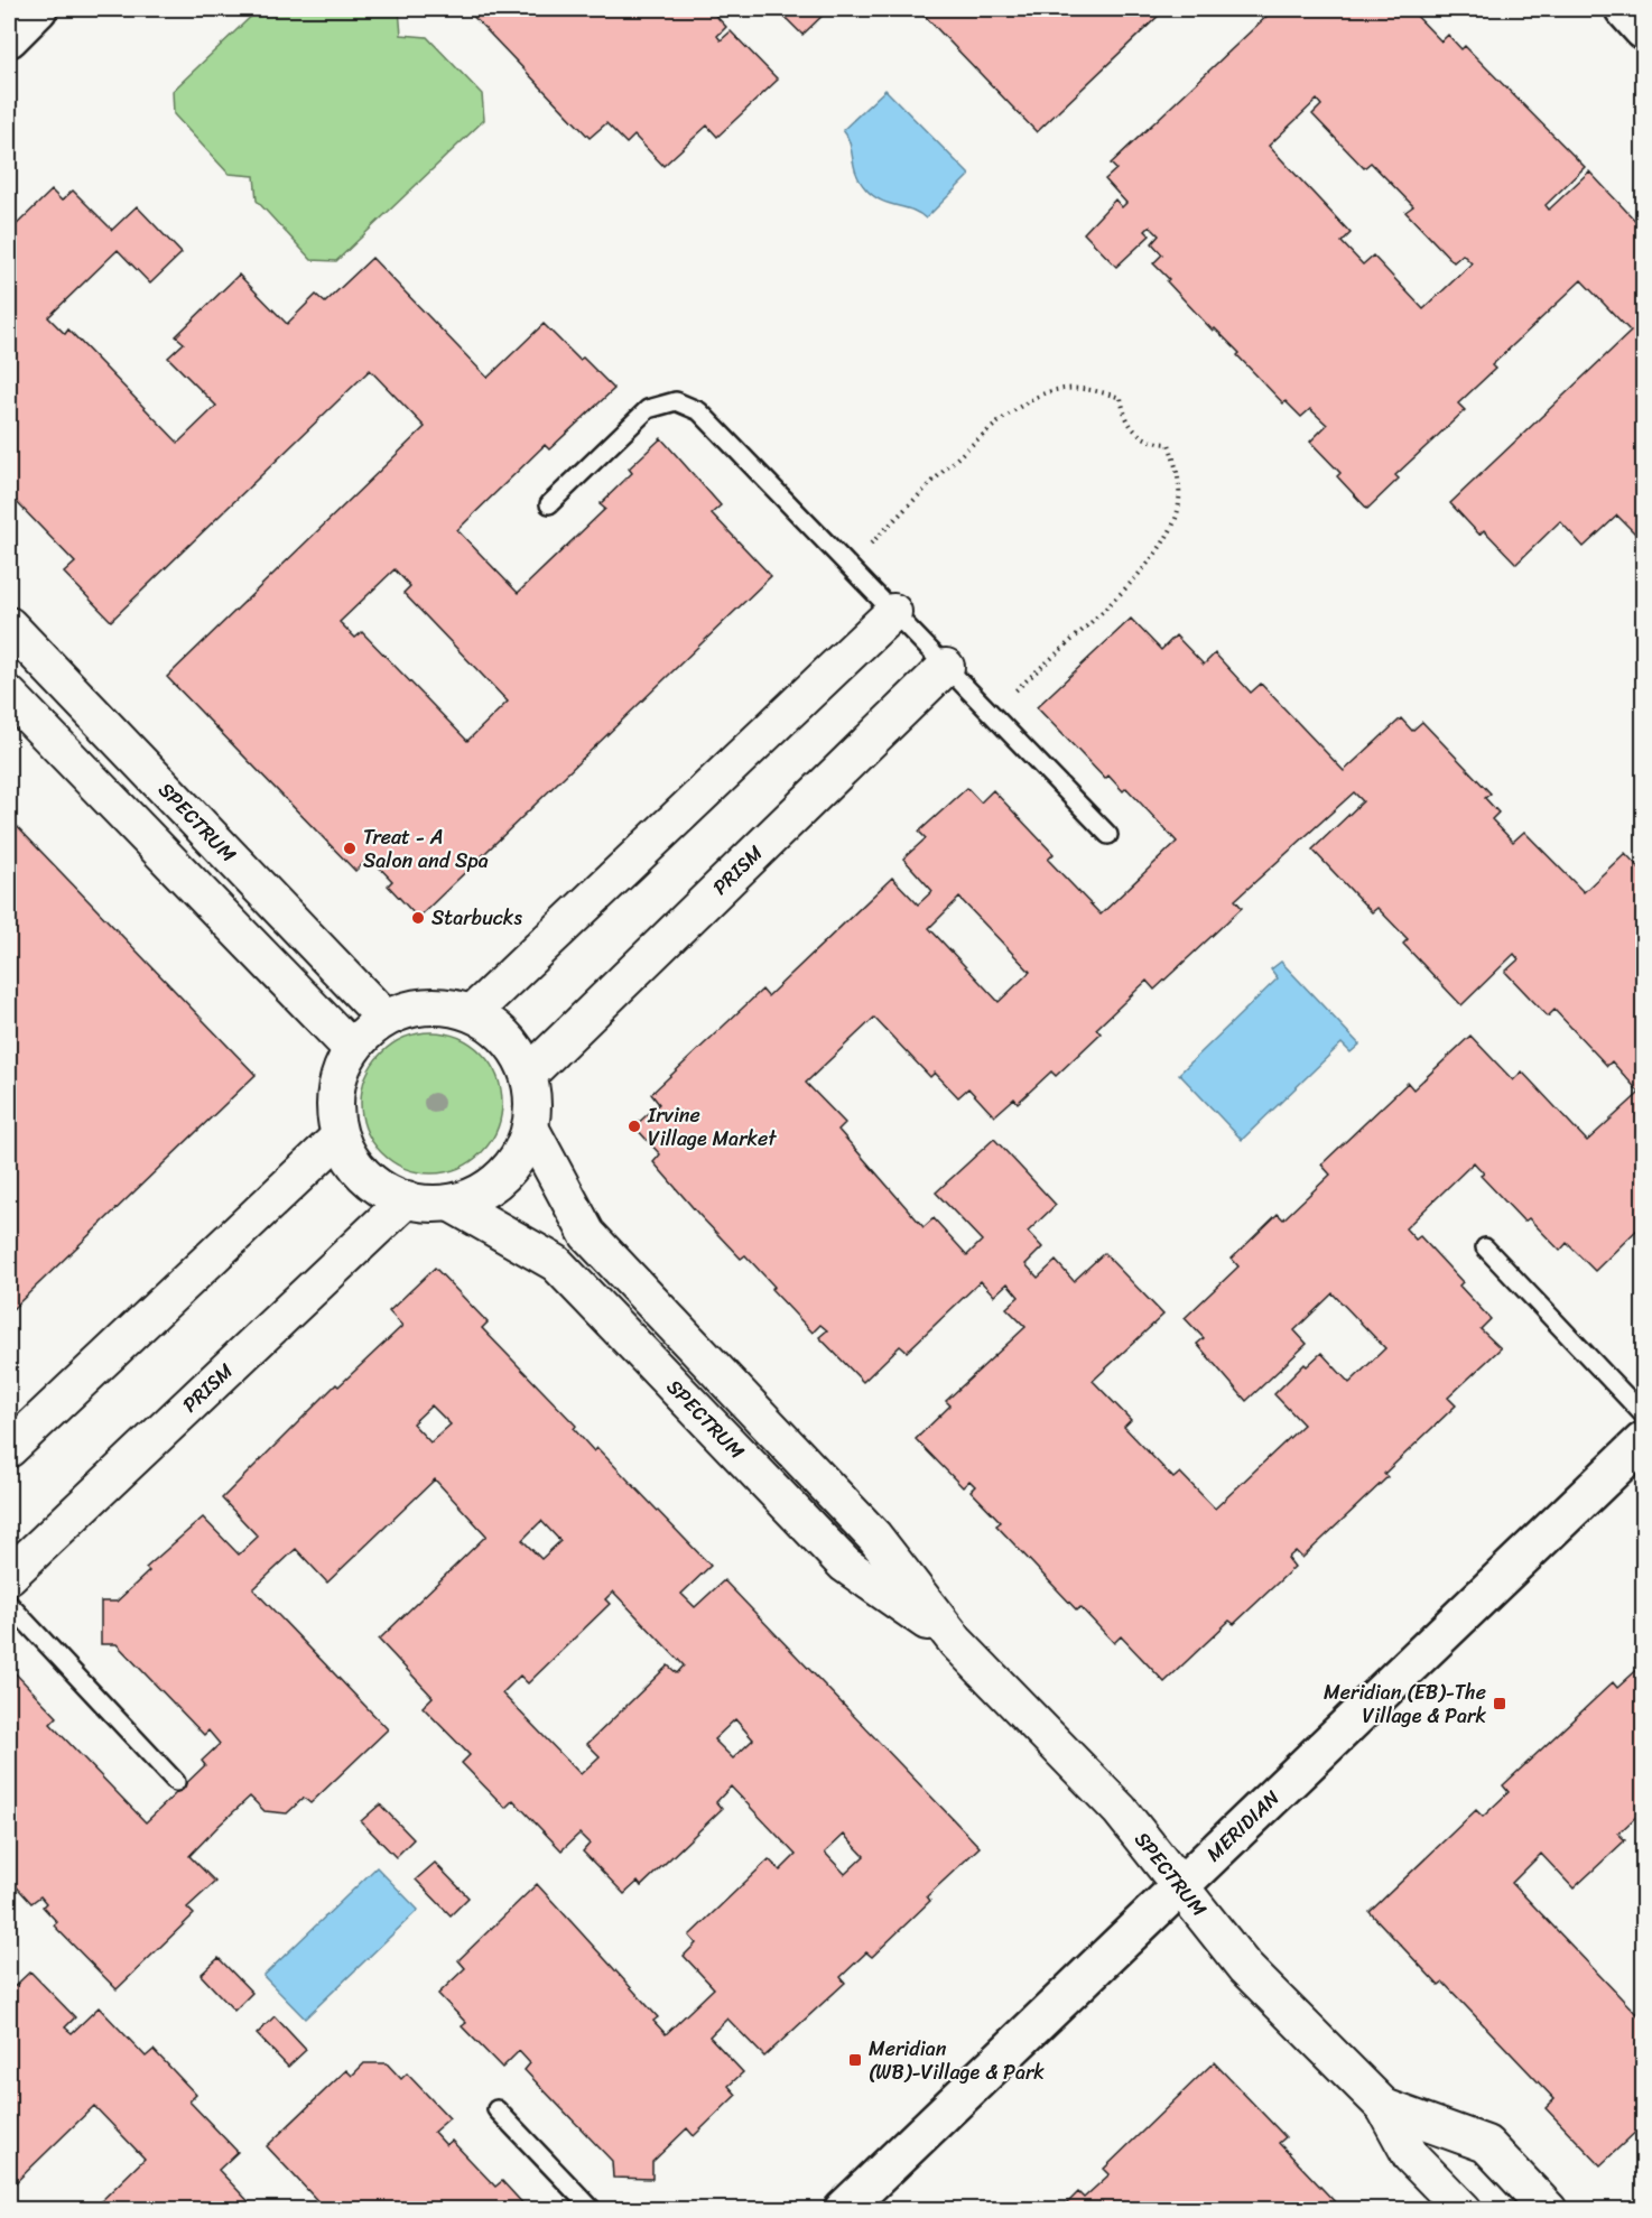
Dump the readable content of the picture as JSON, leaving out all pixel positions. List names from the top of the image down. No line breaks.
{"streets":{"street":["SPECTRUM","PRISM","MERIDIAN"]},"crossings":[["SPECTRUM","PRISM"],["SPECTRUM","MERIDIAN"]],"places":{"other":["Treat - A Salon and Spa","Starbucks","Irvine Village Market"],"transit":["Meridian (EB)-The Village & Park","Meridian (WB)-Village & Park"]}}
